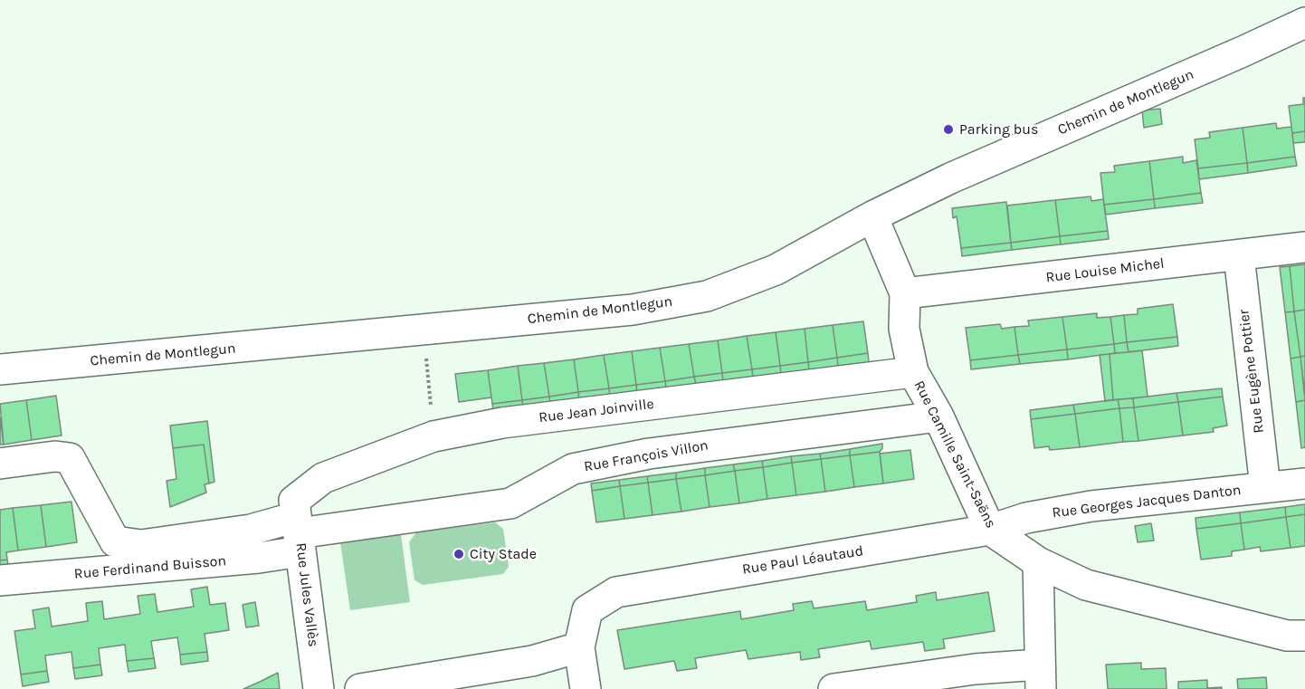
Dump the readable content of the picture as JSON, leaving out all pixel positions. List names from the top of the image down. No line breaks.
{"streets":{"street":["Chemin de Montlegun","Rue Louise Michel","Rue Eugène Pottier","Rue Jean Joinville","Rue Camille Saint-Saëns","Rue François Villon","Rue Georges Jacques Danton","Rue Paul Léautaud","Rue Ferdinand Buisson","Rue Jules Vallès"]},"crossings":[["Chemin de Montlegun","Rue Camille Saint-Saëns"],["Rue Louise Michel","Rue Eugène Pottier"],["Rue Louise Michel","Rue Camille Saint-Saëns"],["Rue Eugène Pottier","Rue Georges Jacques Danton"],["Rue Jean Joinville","Rue Camille Saint-Saëns"],["Rue Jean Joinville","Rue François Villon"],["Rue Jean Joinville","Rue Ferdinand Buisson"],["Rue Jean Joinville","Rue Jules Vallès"],["Rue Camille Saint-Saëns","Rue François Villon"],["Rue Camille Saint-Saëns","Rue Georges Jacques Danton"],["Rue Camille Saint-Saëns","Rue Paul Léautaud"],["Rue François Villon","Rue Ferdinand Buisson"],["Rue François Villon","Rue Jules Vallès"],["Rue Georges Jacques Danton","Rue Paul Léautaud"],["Rue Ferdinand Buisson","Rue Jules Vallès"]],"places":["Parking bus","City Stade"]}
